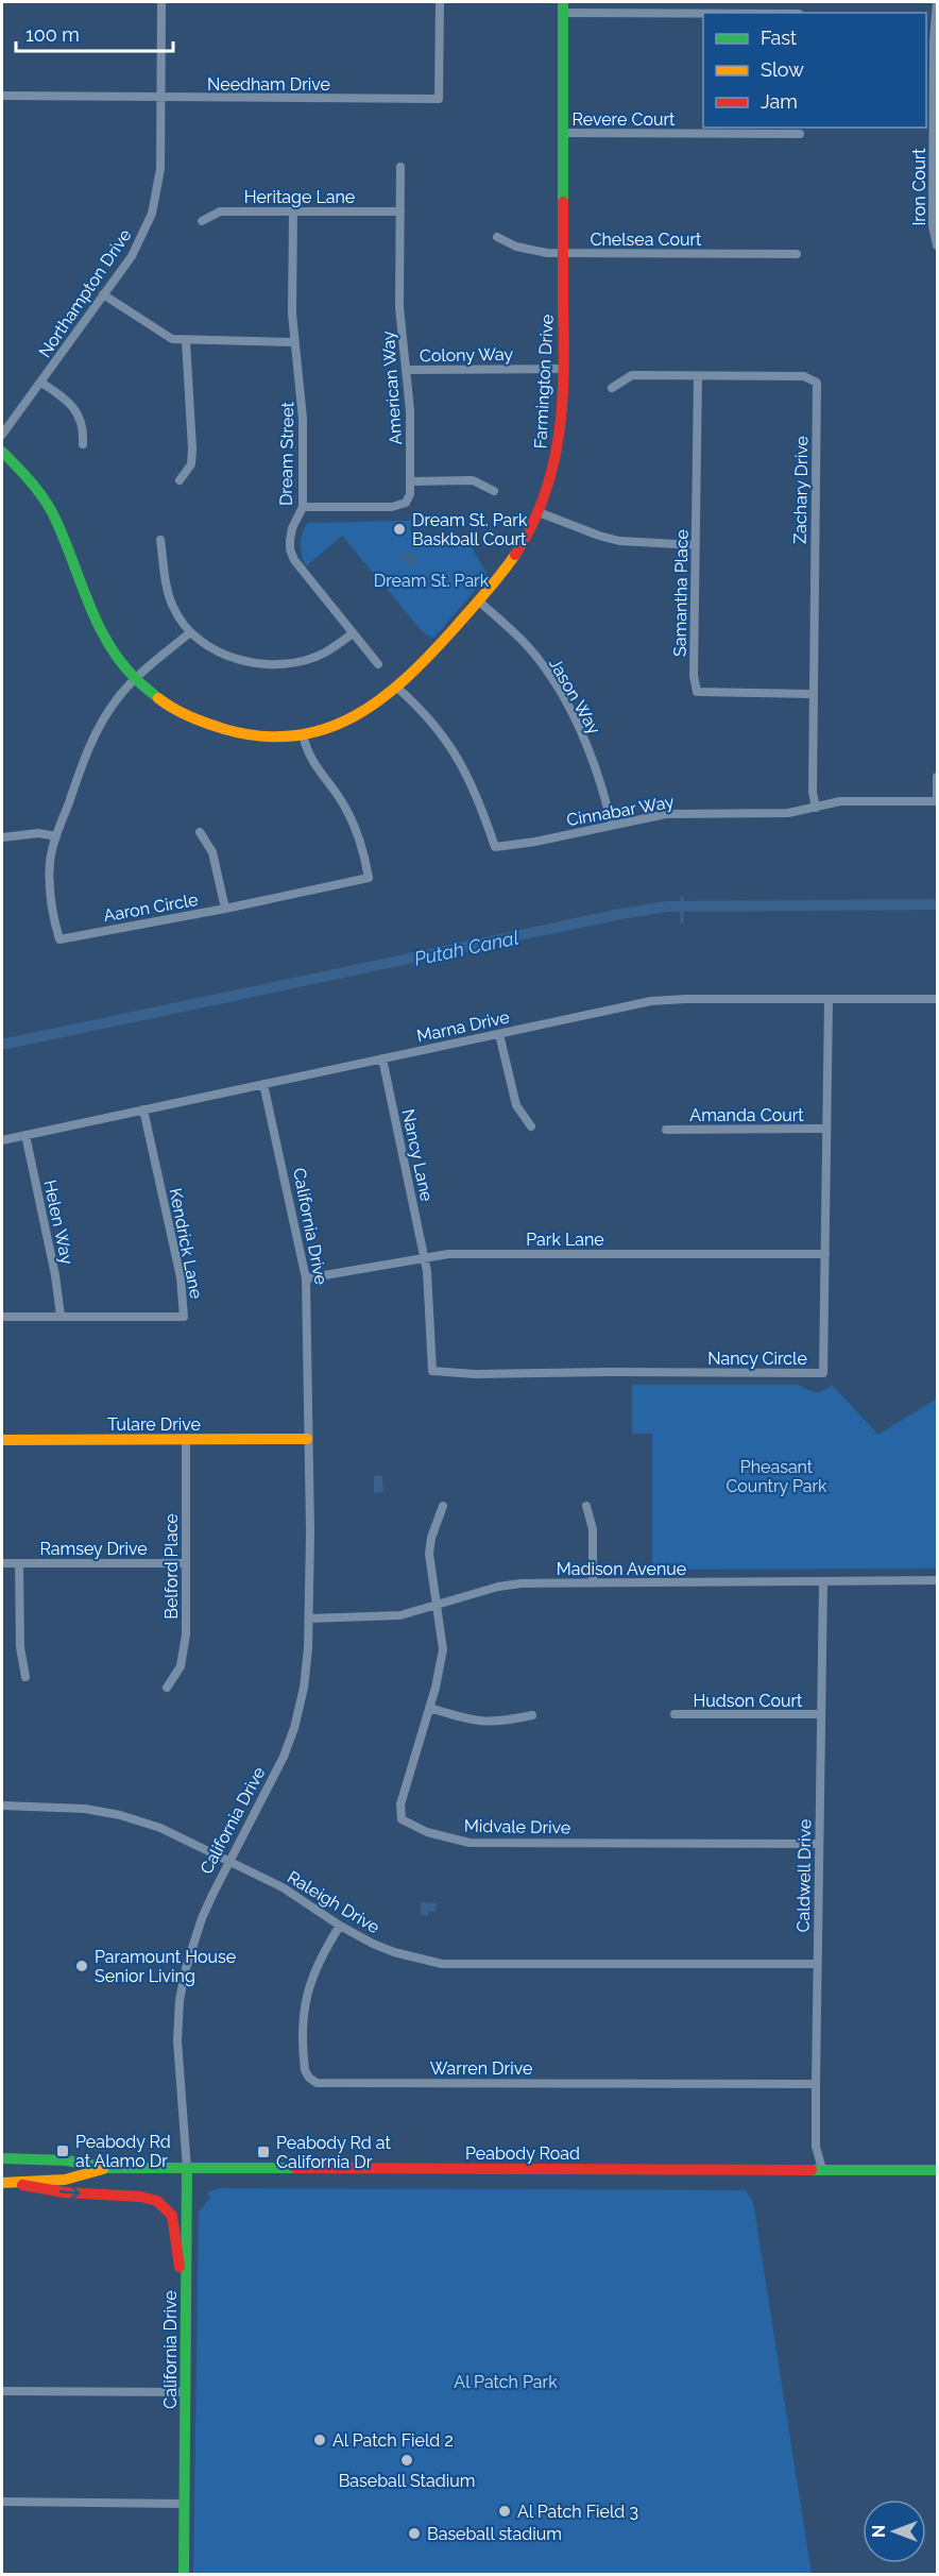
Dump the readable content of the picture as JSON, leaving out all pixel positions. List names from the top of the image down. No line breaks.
{"streets":{"street":["Needham Drive","Revere Court","Iron Court","Heritage Lane","Chelsea Court","Northampton Drive","Colony Way","Farmington Drive","American Way","Dream Street","Zachary Drive","Samantha Place","Jason Way","Cinnabar Way","Aaron Circle","Marna Drive","Amanda Court","Nancy Lane","Helen Way","California Drive","Park Lane","Kendrick Lane","Nancy Circle","Tulare Drive","Ramsey Drive","Belford Place","Madison Avenue","Hudson Court","Midvale Drive","Caldwell Drive","Raleigh Drive","Warren Drive","Peabody Road"]},"crossings":[["Needham Drive","Northampton Drive"],["Revere Court","Farmington Drive"],["Heritage Lane","American Way"],["Heritage Lane","Dream Street"],["Chelsea Court","Farmington Drive"],["Colony Way","Farmington Drive"],["Colony Way","American Way"],["Farmington Drive","Jason Way"],["Farmington Drive","Cinnabar Way"],["Farmington Drive","Aaron Circle"],["Zachary Drive","Samantha Place"],["Zachary Drive","Cinnabar Way"],["Jason Way","Cinnabar Way"],["Marna Drive","Nancy Lane"],["Marna Drive","Helen Way"],["Marna Drive","California Drive"],["Marna Drive","Kendrick Lane"],["Marna Drive","Nancy Circle"],["Amanda Court","Nancy Circle"],["Nancy Lane","Park Lane"],["Nancy Lane","Nancy Circle"],["Helen Way","Kendrick Lane"],["California Drive","Park Lane"],["California Drive","Tulare Drive"],["California Drive","Madison Avenue"],["California Drive","Raleigh Drive"],["California Drive","Peabody Road"],["Park Lane","Nancy Circle"],["Tulare Drive","Belford Place"],["Ramsey Drive","Belford Place"],["Madison Avenue","Midvale Drive"],["Madison Avenue","Caldwell Drive"],["Hudson Court","Caldwell Drive"],["Midvale Drive","Caldwell Drive"],["Caldwell Drive","Raleigh Drive"],["Caldwell Drive","Warren Drive"],["Caldwell Drive","Peabody Road"],["Raleigh Drive","Warren Drive"]],"water":["Putah Canal"],"parks":["Dream St. Park","Pheasant Country Park","Al Patch Park"],"places":{"other":["Dream St. Park Baskball Court","Paramount House Senior Living","Al Patch Field 2","Baseball Stadium","Al Patch Field 3","Baseball stadium"],"transit":["Peabody Rd at Alamo Dr","Peabody Rd at California Dr"]},"legend":["Fast","Slow","Jam"],"scale_bar":"100 m","north":"left"}
